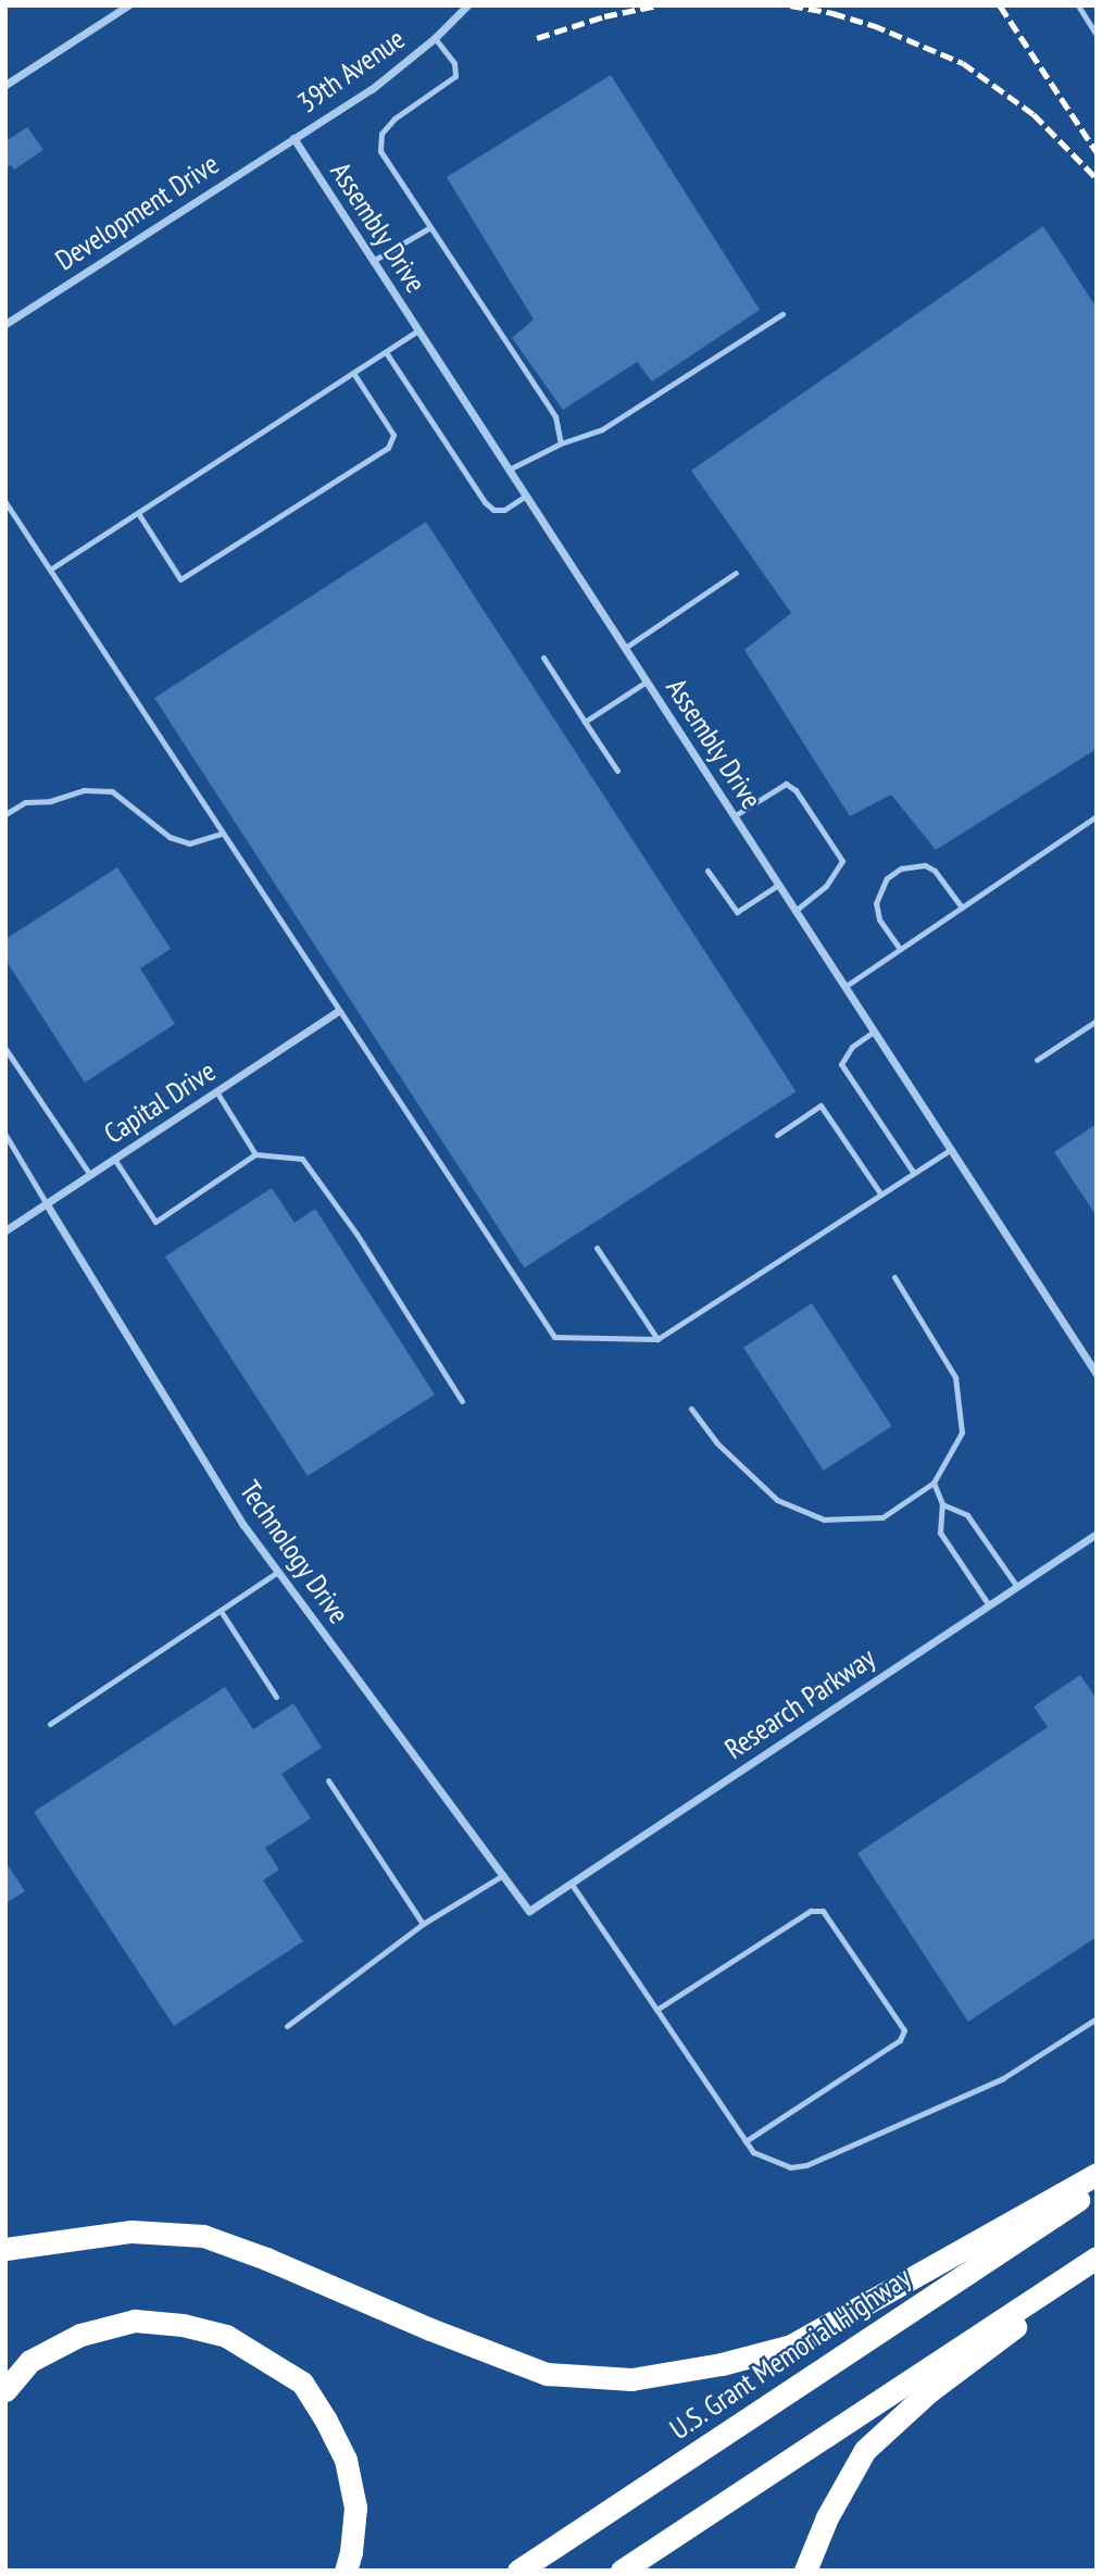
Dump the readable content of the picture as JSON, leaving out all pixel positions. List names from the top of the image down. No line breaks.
{"streets":{"highway":["U.S. Grant Memorial Highway"],"street":["39th Avenue","Development Drive","Assembly Drive","Capital Drive","Technology Drive","Research Parkway"]},"crossings":[["39th Avenue","Development Drive"],["39th Avenue","Assembly Drive"],["Development Drive","Assembly Drive"],["Capital Drive","Technology Drive"],["Technology Drive","Research Parkway"]]}
